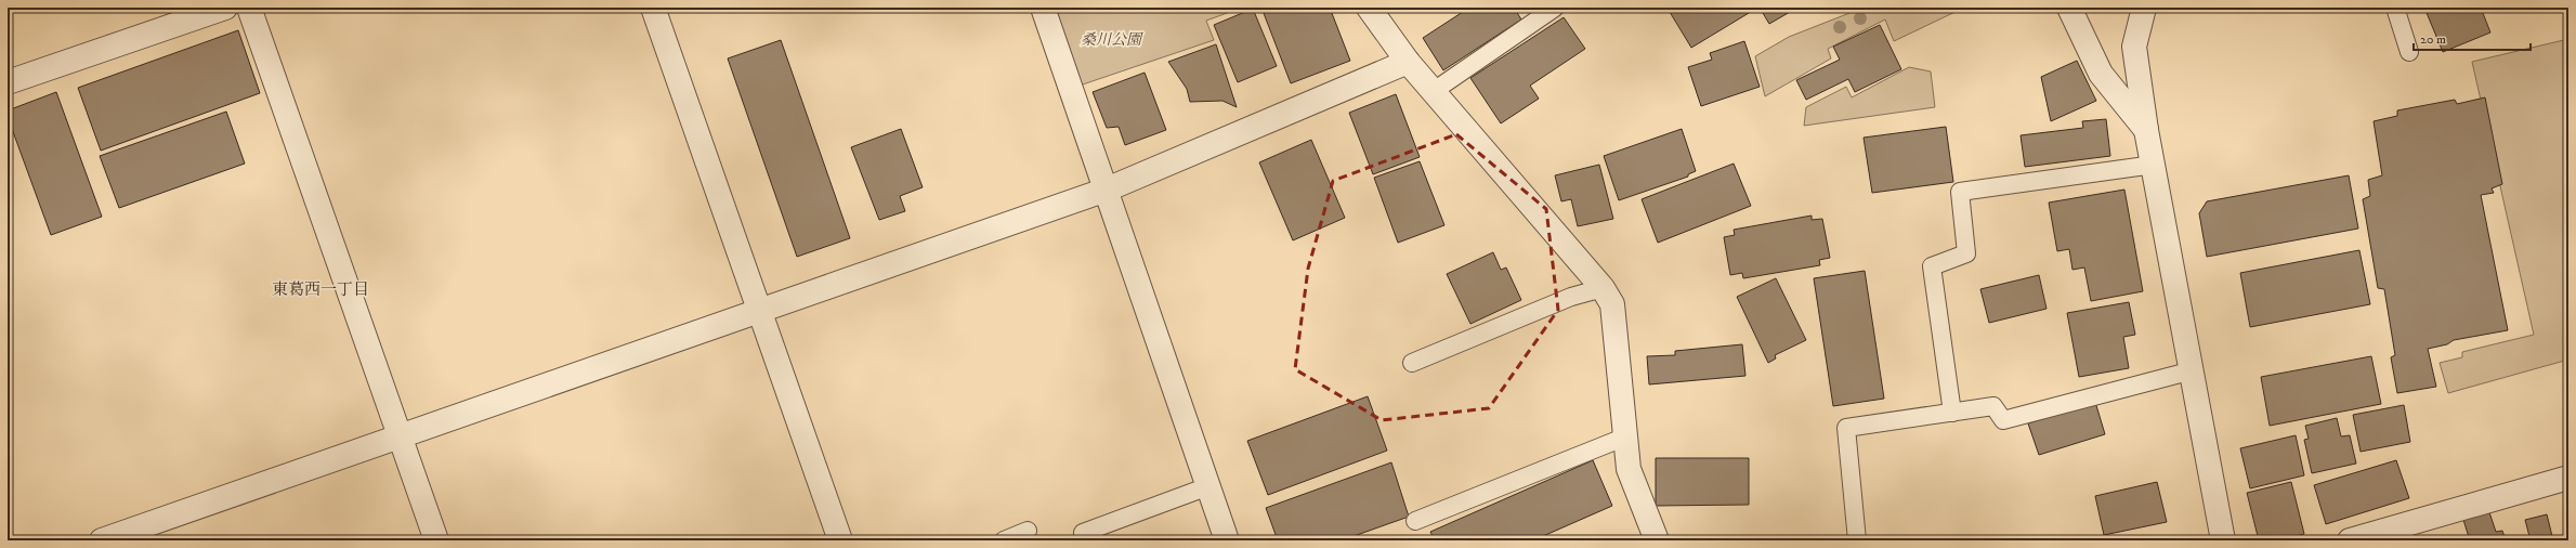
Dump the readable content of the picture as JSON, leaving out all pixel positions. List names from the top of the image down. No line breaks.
{"districts":["東葛西一丁目"],"parks":["桑川公園"],"scale_bar":"20 m"}
